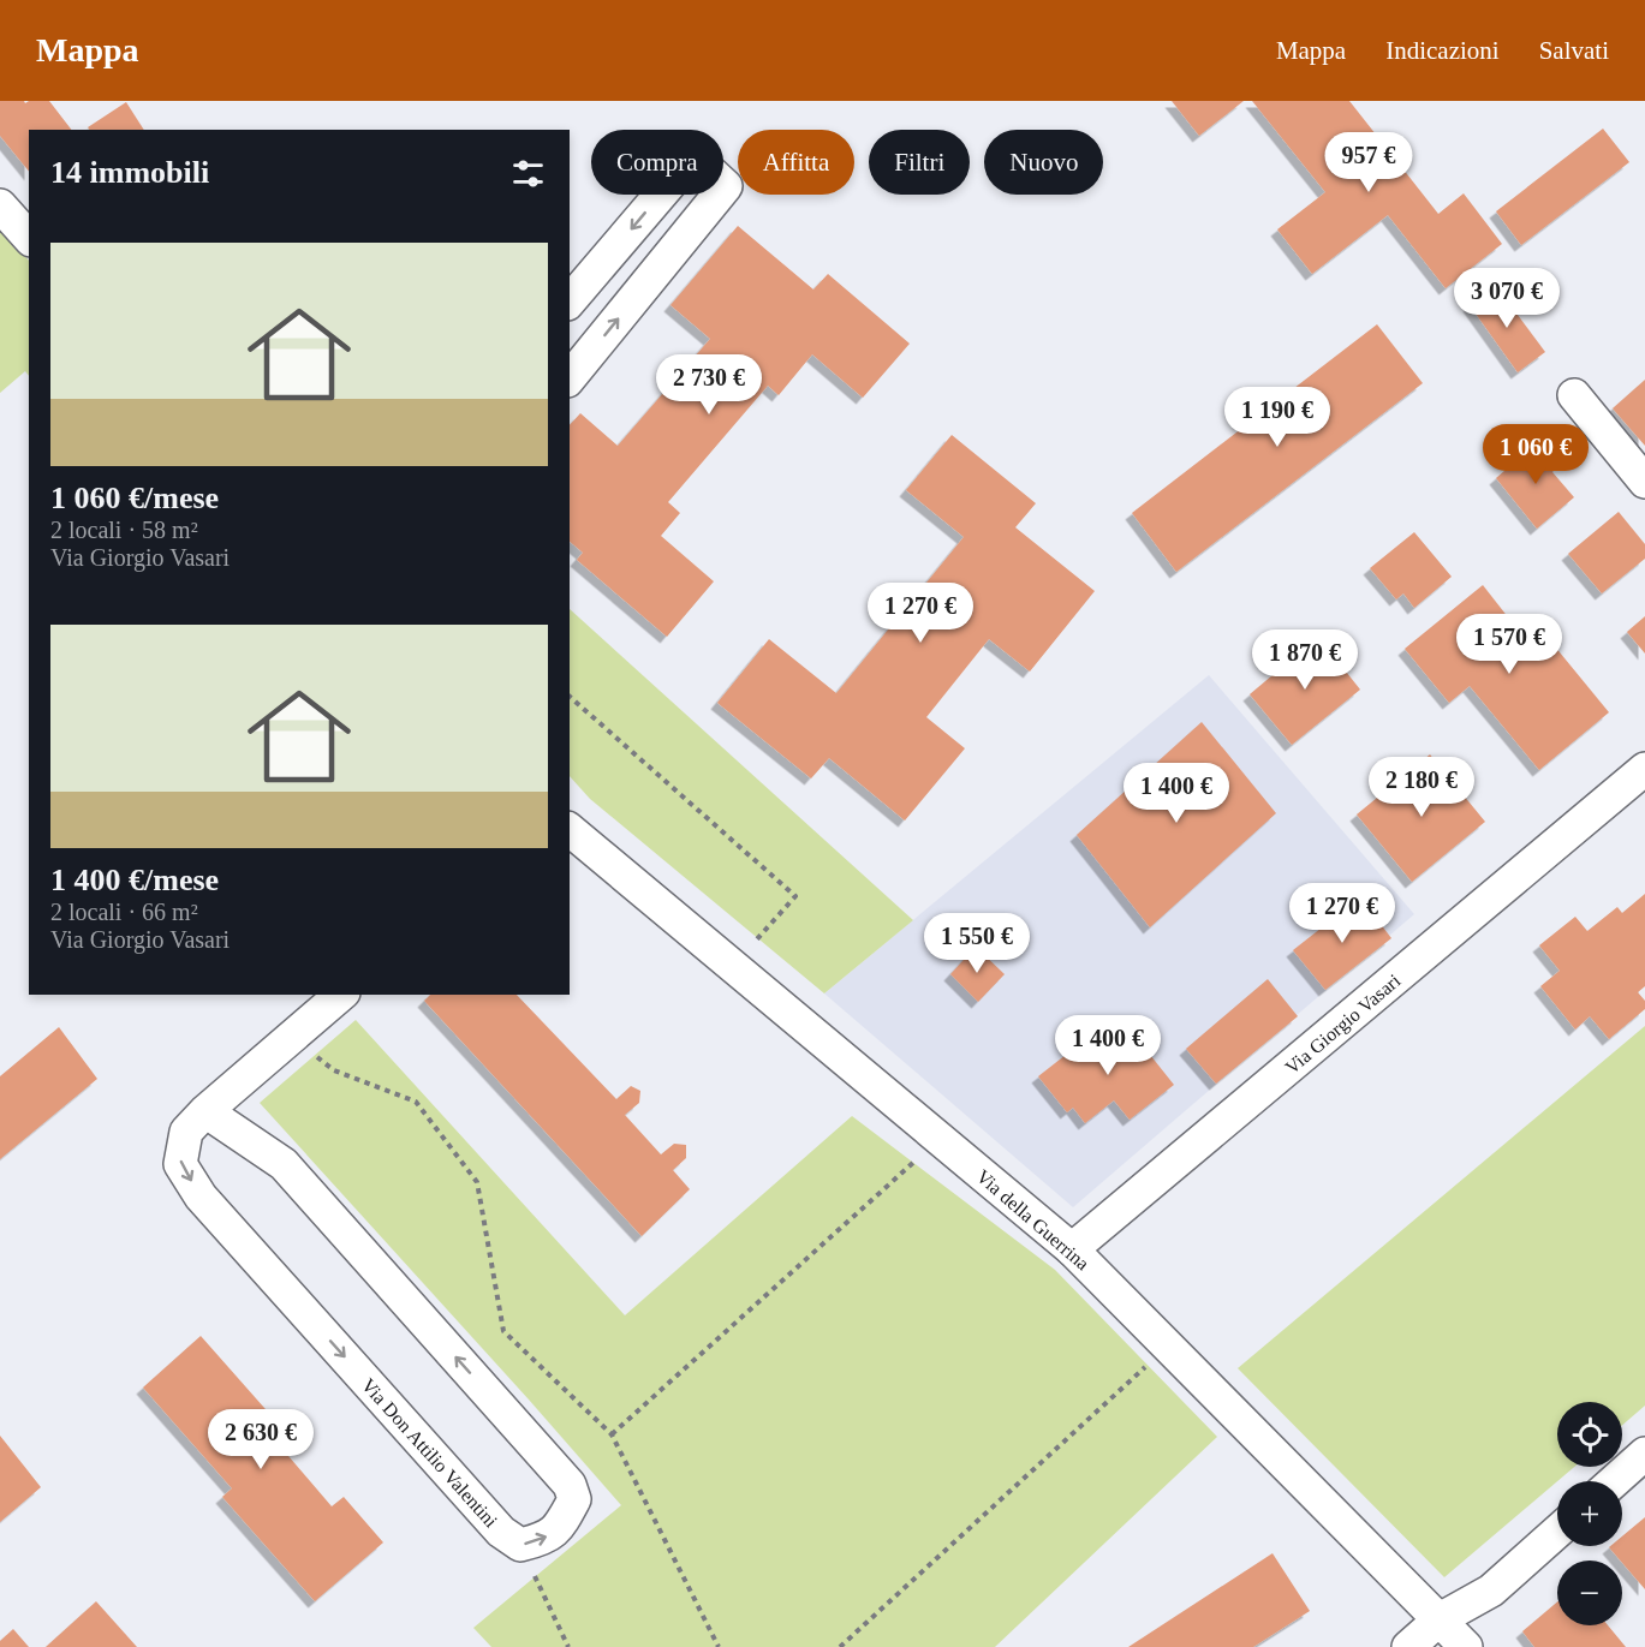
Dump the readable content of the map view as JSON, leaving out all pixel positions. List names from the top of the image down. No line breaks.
{"streets":{"street":["Via Giorgio Vasari","Via della Guerrina","Via Don Attilio Valentini"]},"crossings":[["Via Giorgio Vasari","Via della Guerrina"]],"one_way":["Via Don Attilio Valentini"],"page":{"header":"Mappa","nav":["Mappa","Indicazioni","Salvati"],"chip":["Compra","Affitta","Filtri","Nuovo"],"heading":"14 immobili","price":["957 €","3 070 €","2 730 €","1 190 €","1 060 €","1 270 €","1 570 €","1 870 €","2 180 €","1 400 €","1 270 €","1 550 €","1 400 €","2 630 €"],"list":[{"name":"1 060 €/mese","note":"2 locali · 58 m² · Via Giorgio Vasari"},{"name":"1 400 €/mese","note":"2 locali · 66 m² · Via Giorgio Vasari"}],"map_buttons":["+","−"]}}
